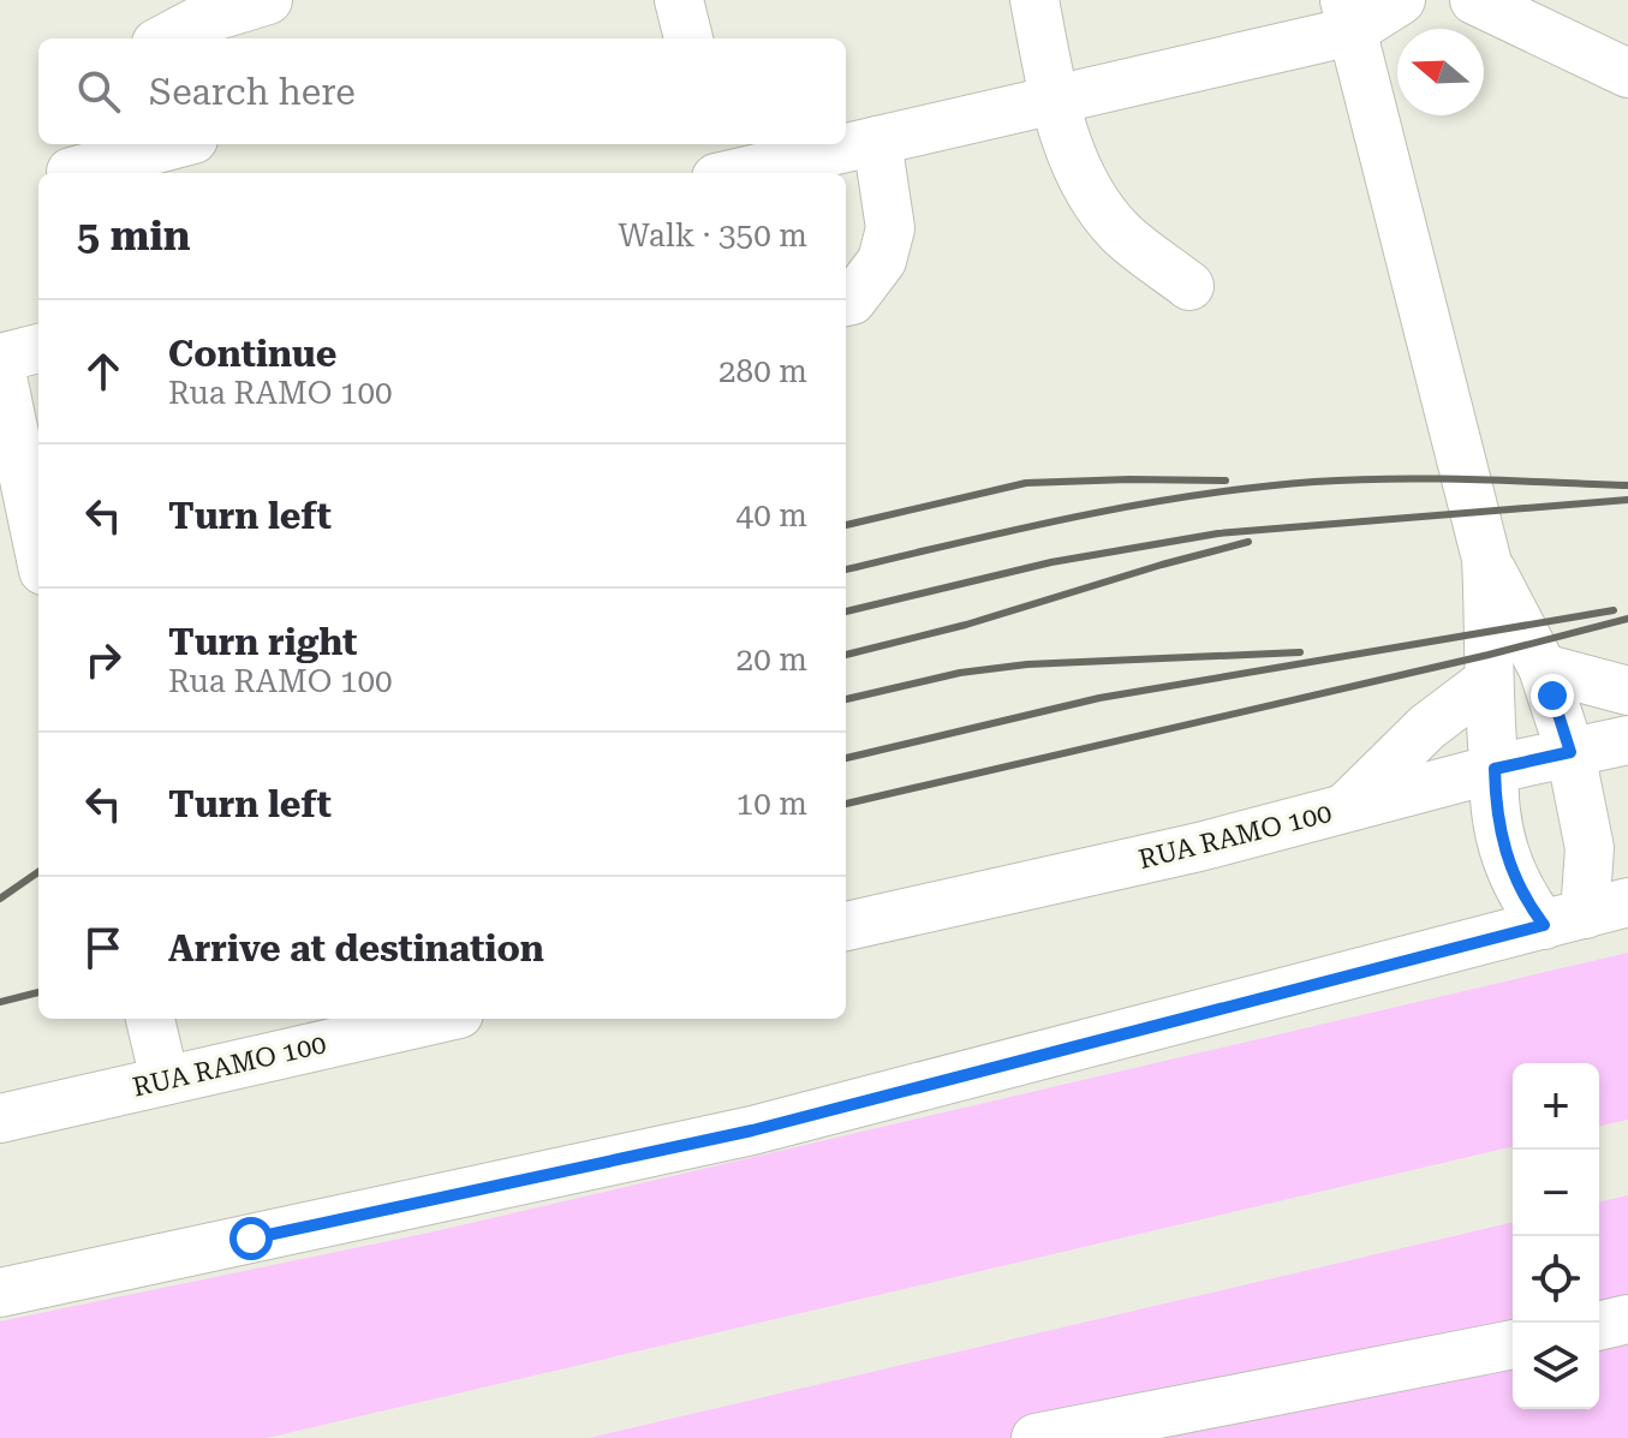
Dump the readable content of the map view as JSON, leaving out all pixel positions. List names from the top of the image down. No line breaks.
{"streets":{"street":["RUA RAMO 100"]},"north":"left","page":{"search":"Search here","heading":["5 min","Walk · 350 m"],"list":[["Continue","Rua RAMO 100","280 m"],["Turn left","40 m"],["Turn right","Rua RAMO 100","20 m"],["Turn left","10 m"],"Arrive at destination"],"map_buttons":["+","−"]}}
